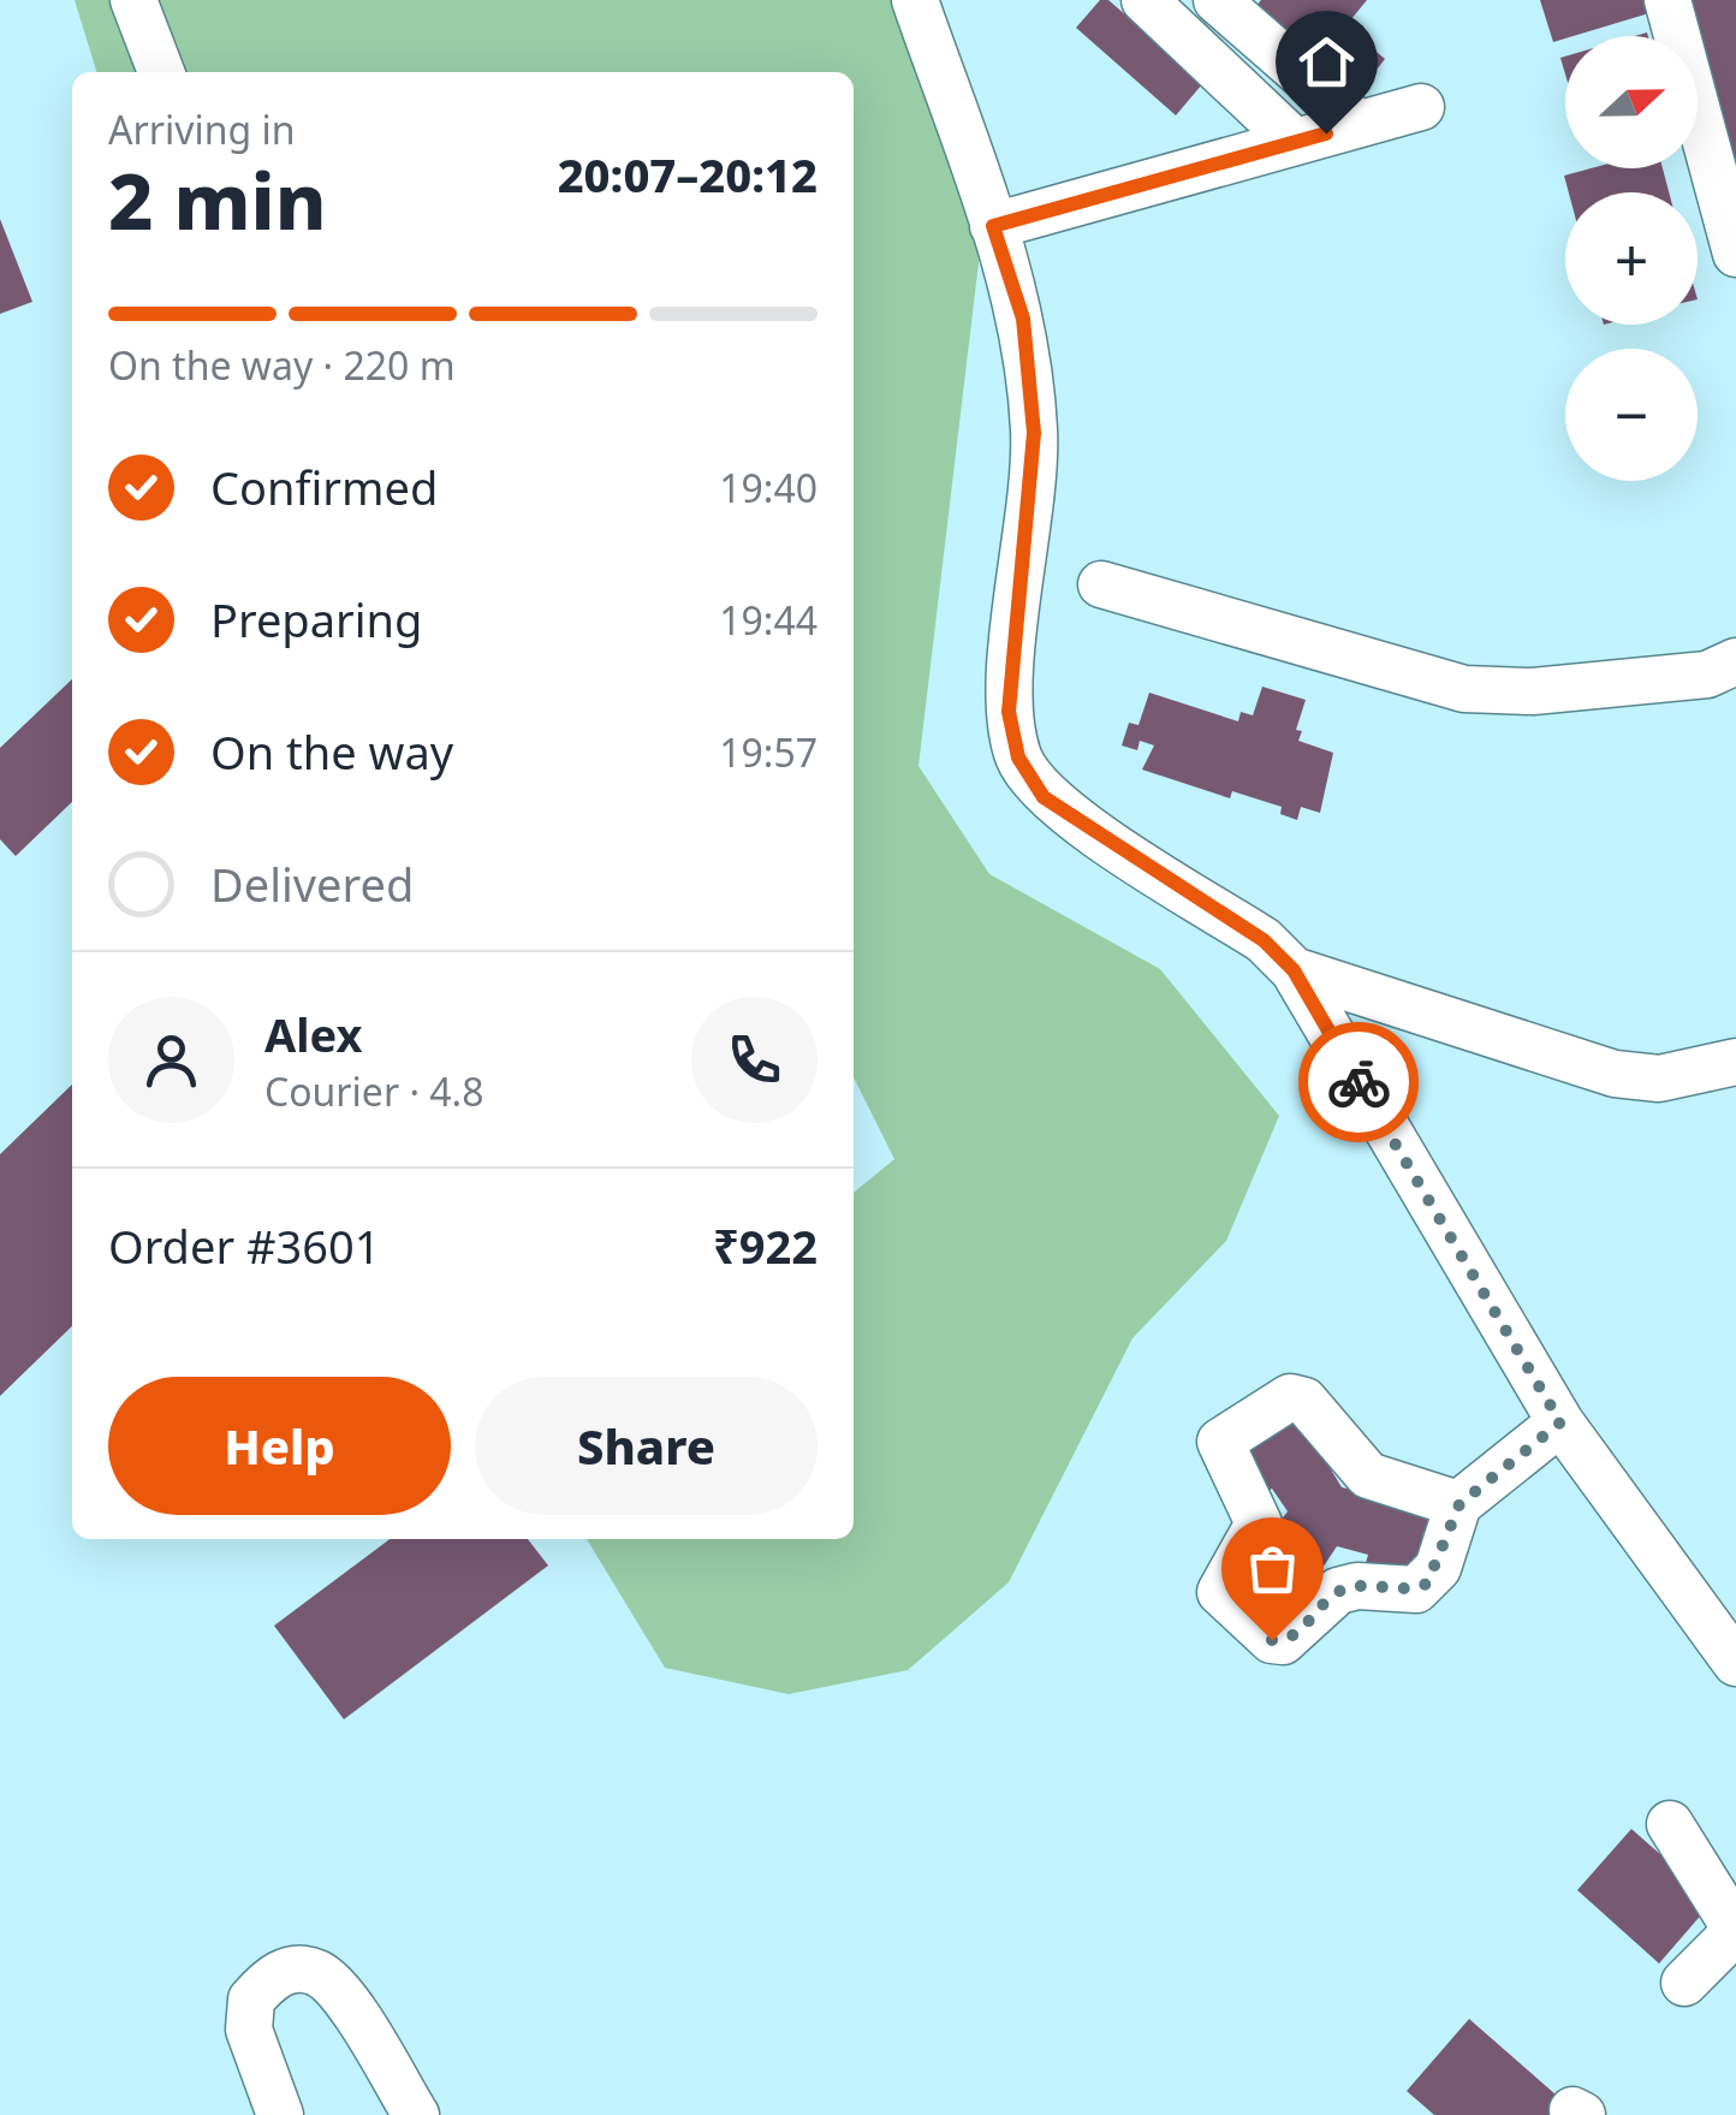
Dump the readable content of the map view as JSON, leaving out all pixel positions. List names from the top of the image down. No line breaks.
{"north":"right","page":{"map_buttons":["+","−"],"heading":["2 min","Arriving in","20:07–20:12"],"panel":["Alex","Courier · 4.8","Order #3601","₹922"],"bar":"On the way · 220 m","list":[["Confirmed","19:40"],["Preparing","19:44"],["On the way","19:57"],"Delivered"],"buttons":["Help","Share"]}}
